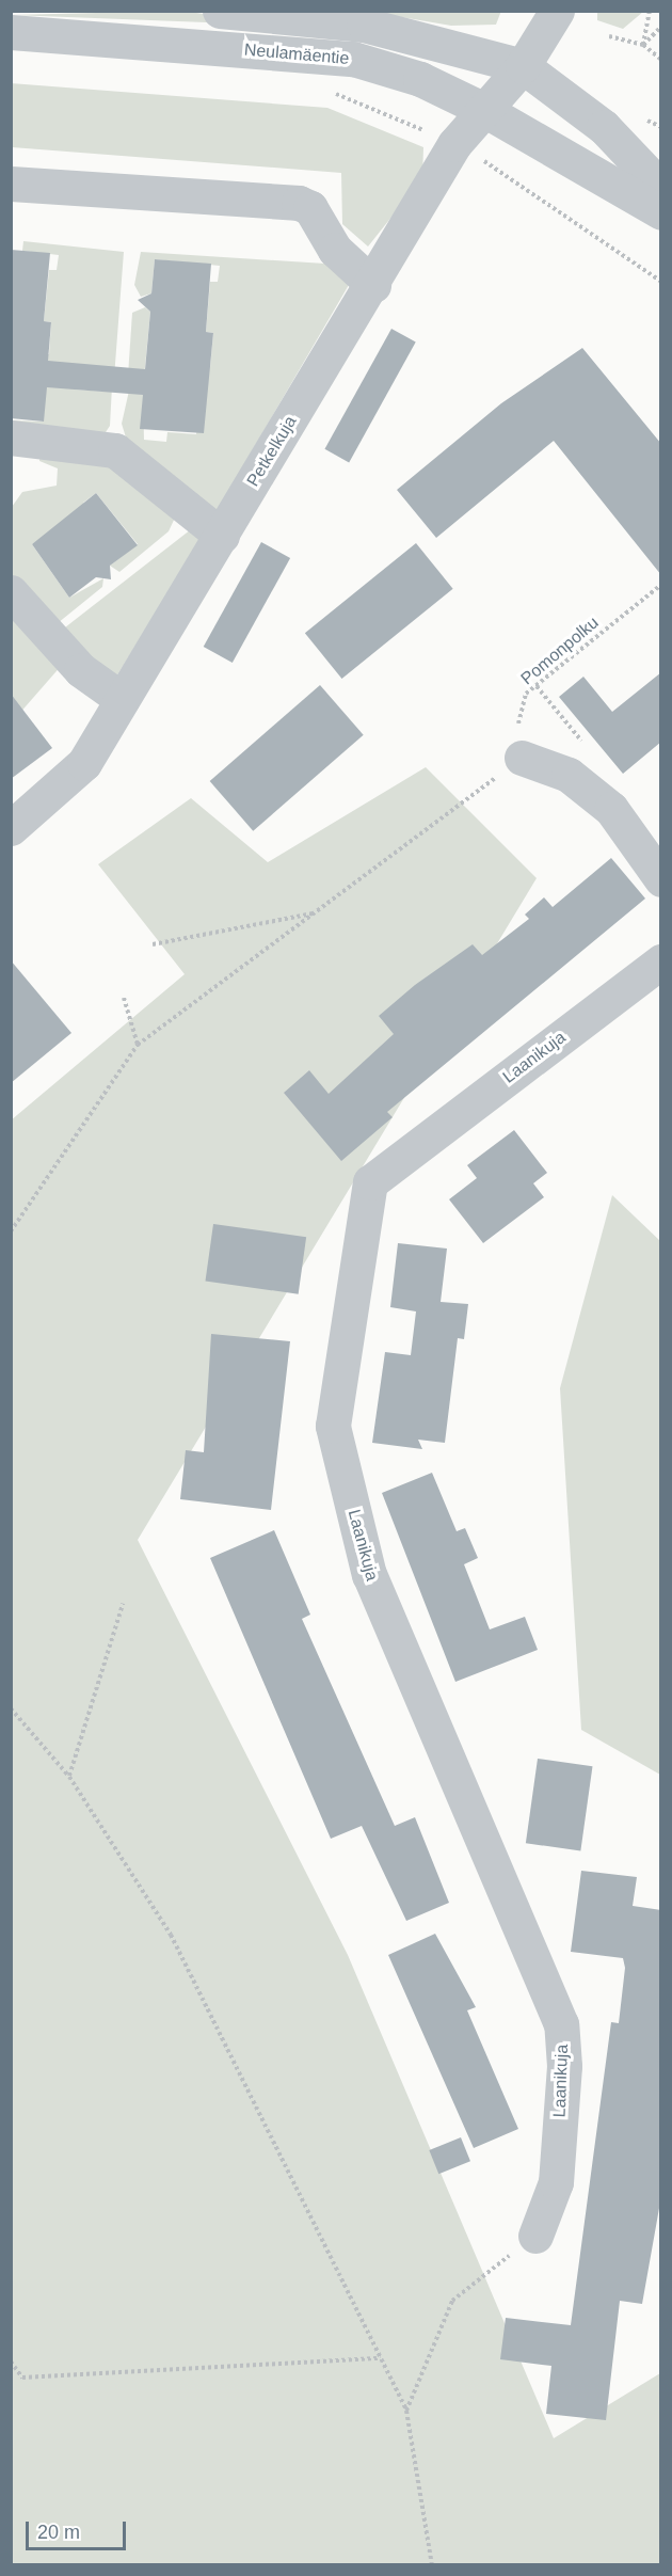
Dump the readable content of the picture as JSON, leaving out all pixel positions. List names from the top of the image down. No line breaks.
{"streets":{"street":["Neulamäentie","Petkelkuja","Laanikuja"],"path":["Pomonpolku"]},"crossings":[["Neulamäentie","Petkelkuja"]],"scale_bar":"20 m"}
